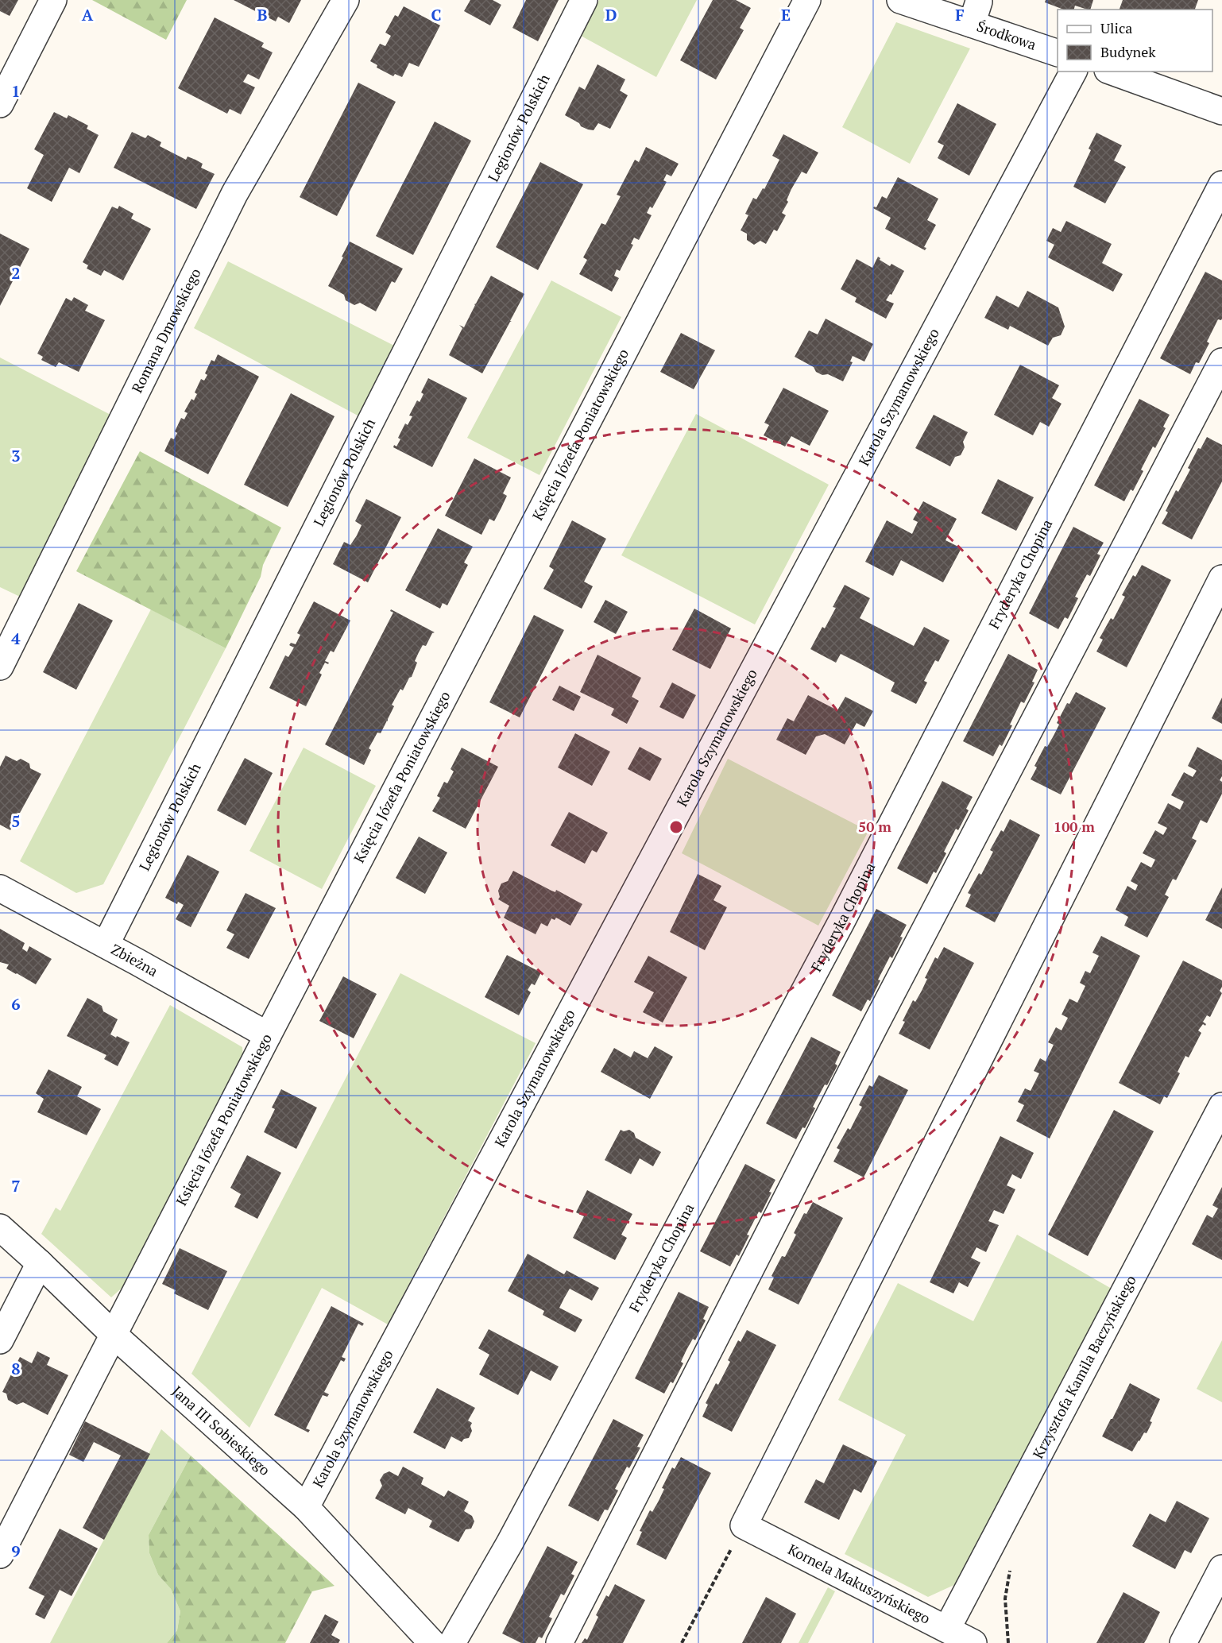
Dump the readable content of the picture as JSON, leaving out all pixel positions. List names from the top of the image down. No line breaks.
{"streets":{"street":["Środkowa","Legionów Polskich","Romana Dmowskiego","Karola Szymanowskiego","Księcia Józefa Poniatowskiego","Fryderyka Chopina","Zbieżna","Krzysztofa Kamila Baczyńskiego","Jana III Sobieskiego","Kornela Makuszyńskiego"]},"crossings":[["Legionów Polskich","Zbieżna"],["Karola Szymanowskiego","Jana III Sobieskiego"],["Księcia Józefa Poniatowskiego","Zbieżna"],["Księcia Józefa Poniatowskiego","Jana III Sobieskiego"],["Krzysztofa Kamila Baczyńskiego","Kornela Makuszyńskiego"]],"legend":["Ulica","Budynek"],"grid":{"columns":["A","B","C","D","E","F"],"rows":["1","2","3","4","5","6","7","8","9"]},"rings":["50 m","100 m"]}
